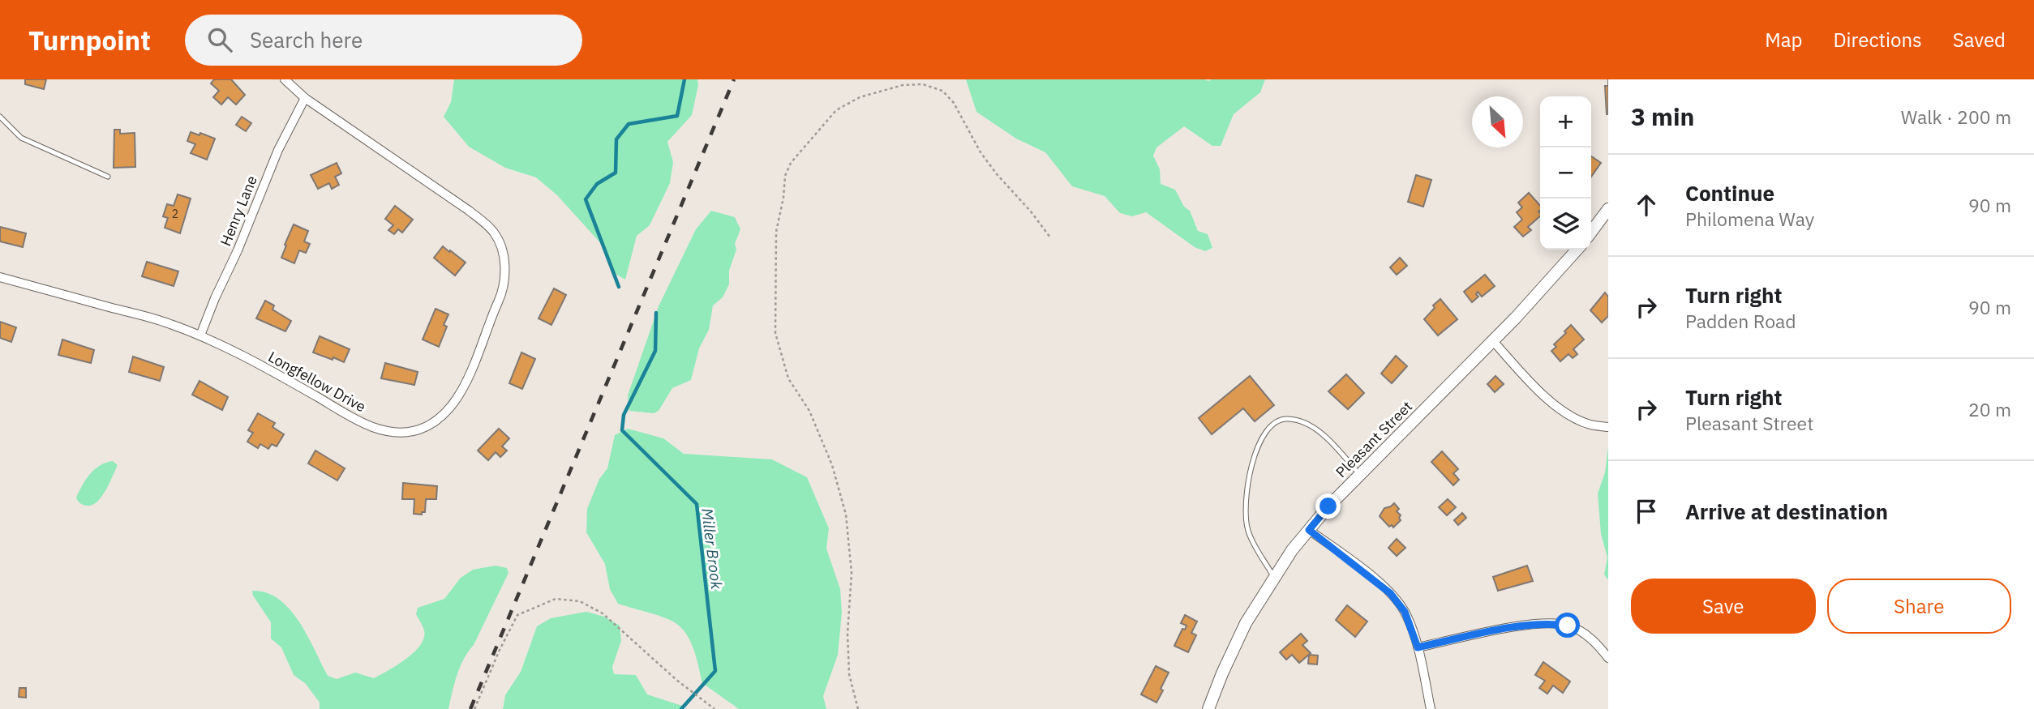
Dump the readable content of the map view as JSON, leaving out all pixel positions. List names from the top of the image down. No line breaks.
{"streets":{"street":["Henry Lane","Longfellow Drive","Pleasant Street"]},"crossings":[["Henry Lane","Longfellow Drive"]],"water":["Miller Brook"],"house_numbers":["2"],"north":"bottom right","page":{"header":"Turnpoint","search":"Search here","nav":["Map","Directions","Saved"],"heading":["3 min","Walk · 200 m"],"map_buttons":["+","−"],"list":[["Continue","Philomena Way","90 m"],["Turn right","Padden Road","90 m"],["Turn right","Pleasant Street","20 m"],"Arrive at destination"],"buttons":["Save","Share"]}}
